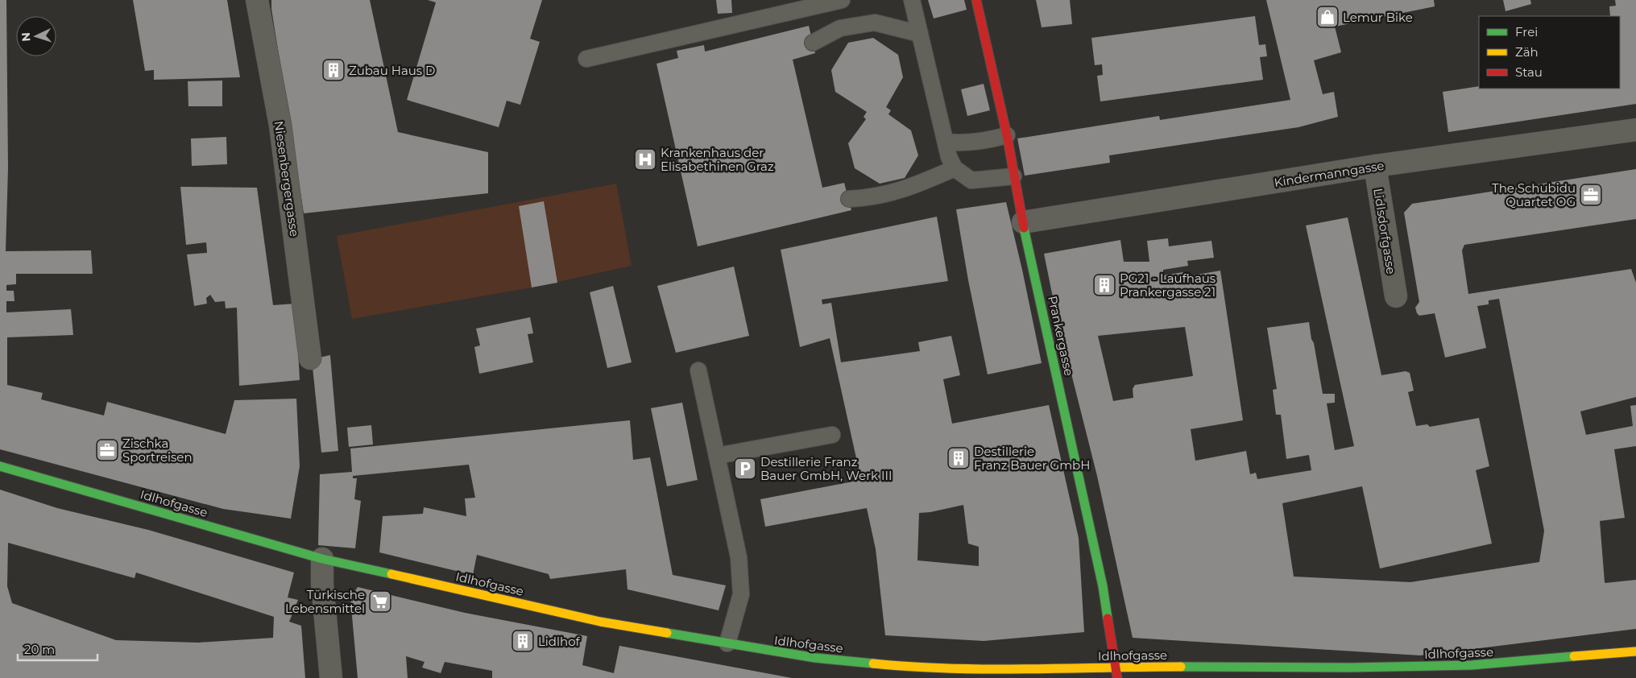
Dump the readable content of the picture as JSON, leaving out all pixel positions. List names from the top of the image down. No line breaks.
{"streets":{"street":["Kindermanngasse","Niesenbergergasse","Lidlsdorfgasse","Prankergasse","Idlhofgasse"]},"crossings":[["Kindermanngasse","Lidlsdorfgasse"],["Kindermanngasse","Prankergasse"],["Prankergasse","Idlhofgasse"]],"places":{"shop":["Lemur Bike"],"building":["Zubau Haus D","PG21 - Laufhaus Prankergasse 21","Destillerie Franz Bauer GmbH","Lidlhof"],"hospital":["Krankenhaus der Elisabethinen Graz"],"office":["The Schubidu Quartet OG","Zischka Sportreisen"],"parking":["Destillerie Franz Bauer GmbH, Werk III"],"supermarket":["Türkische Lebensmittel"]},"legend":["Frei","Zäh","Stau"],"scale_bar":"20 m","north":"left"}
